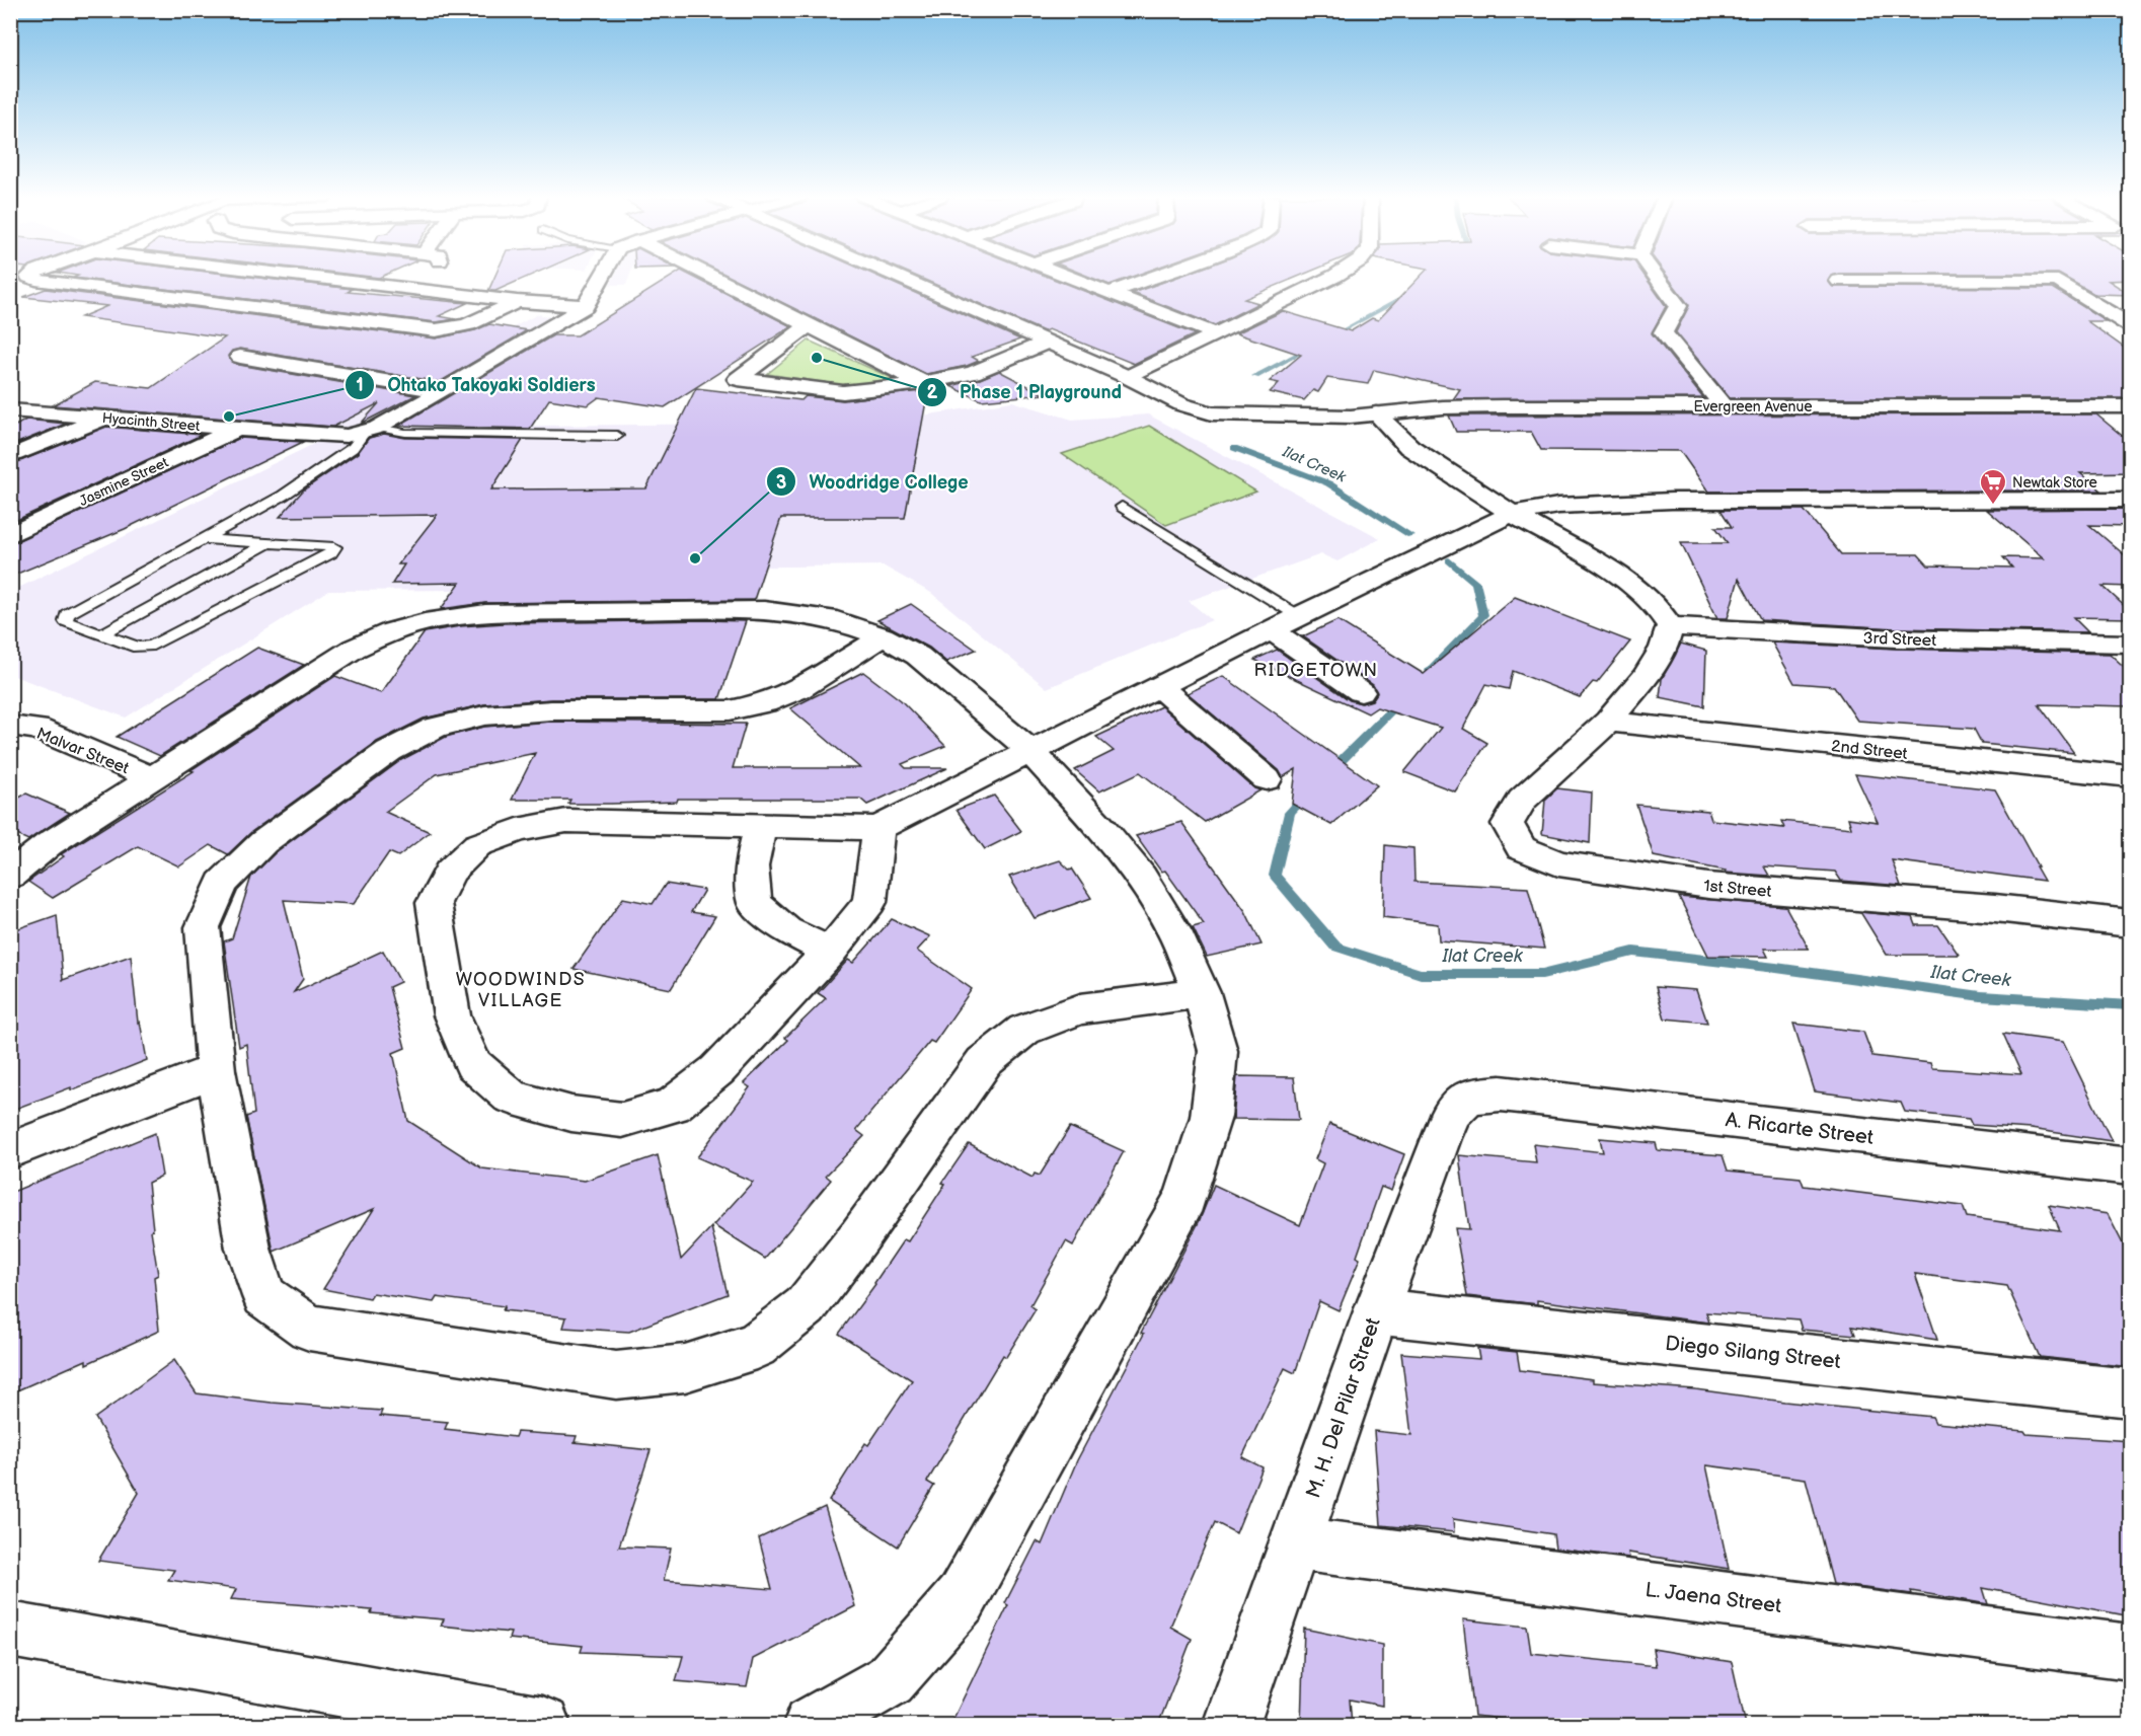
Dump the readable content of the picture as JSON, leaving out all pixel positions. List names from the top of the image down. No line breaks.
{"streets":{"street":["Evergreen Avenue","Hyacinth Street","Jasmine Street","3rd Street","2nd Street","Malvar Street","1st Street","A. Ricarte Street","Diego Silang Street","M. H. Del Pilar Street","L. Jaena Street"]},"crossings":[["Hyacinth Street","Jasmine Street"],["2nd Street","1st Street"],["A. Ricarte Street","M. H. Del Pilar Street"],["Diego Silang Street","M. H. Del Pilar Street"],["M. H. Del Pilar Street","L. Jaena Street"]],"districts":["RIDGETOWN","WOODWINDS VILLAGE"],"water":["Ilat Creek"],"places":{"other":["Phase 1 Playground","Ohtako Takoyaki Soldiers","Woodridge College"],"supermarket":["Newtak Store"]}}
